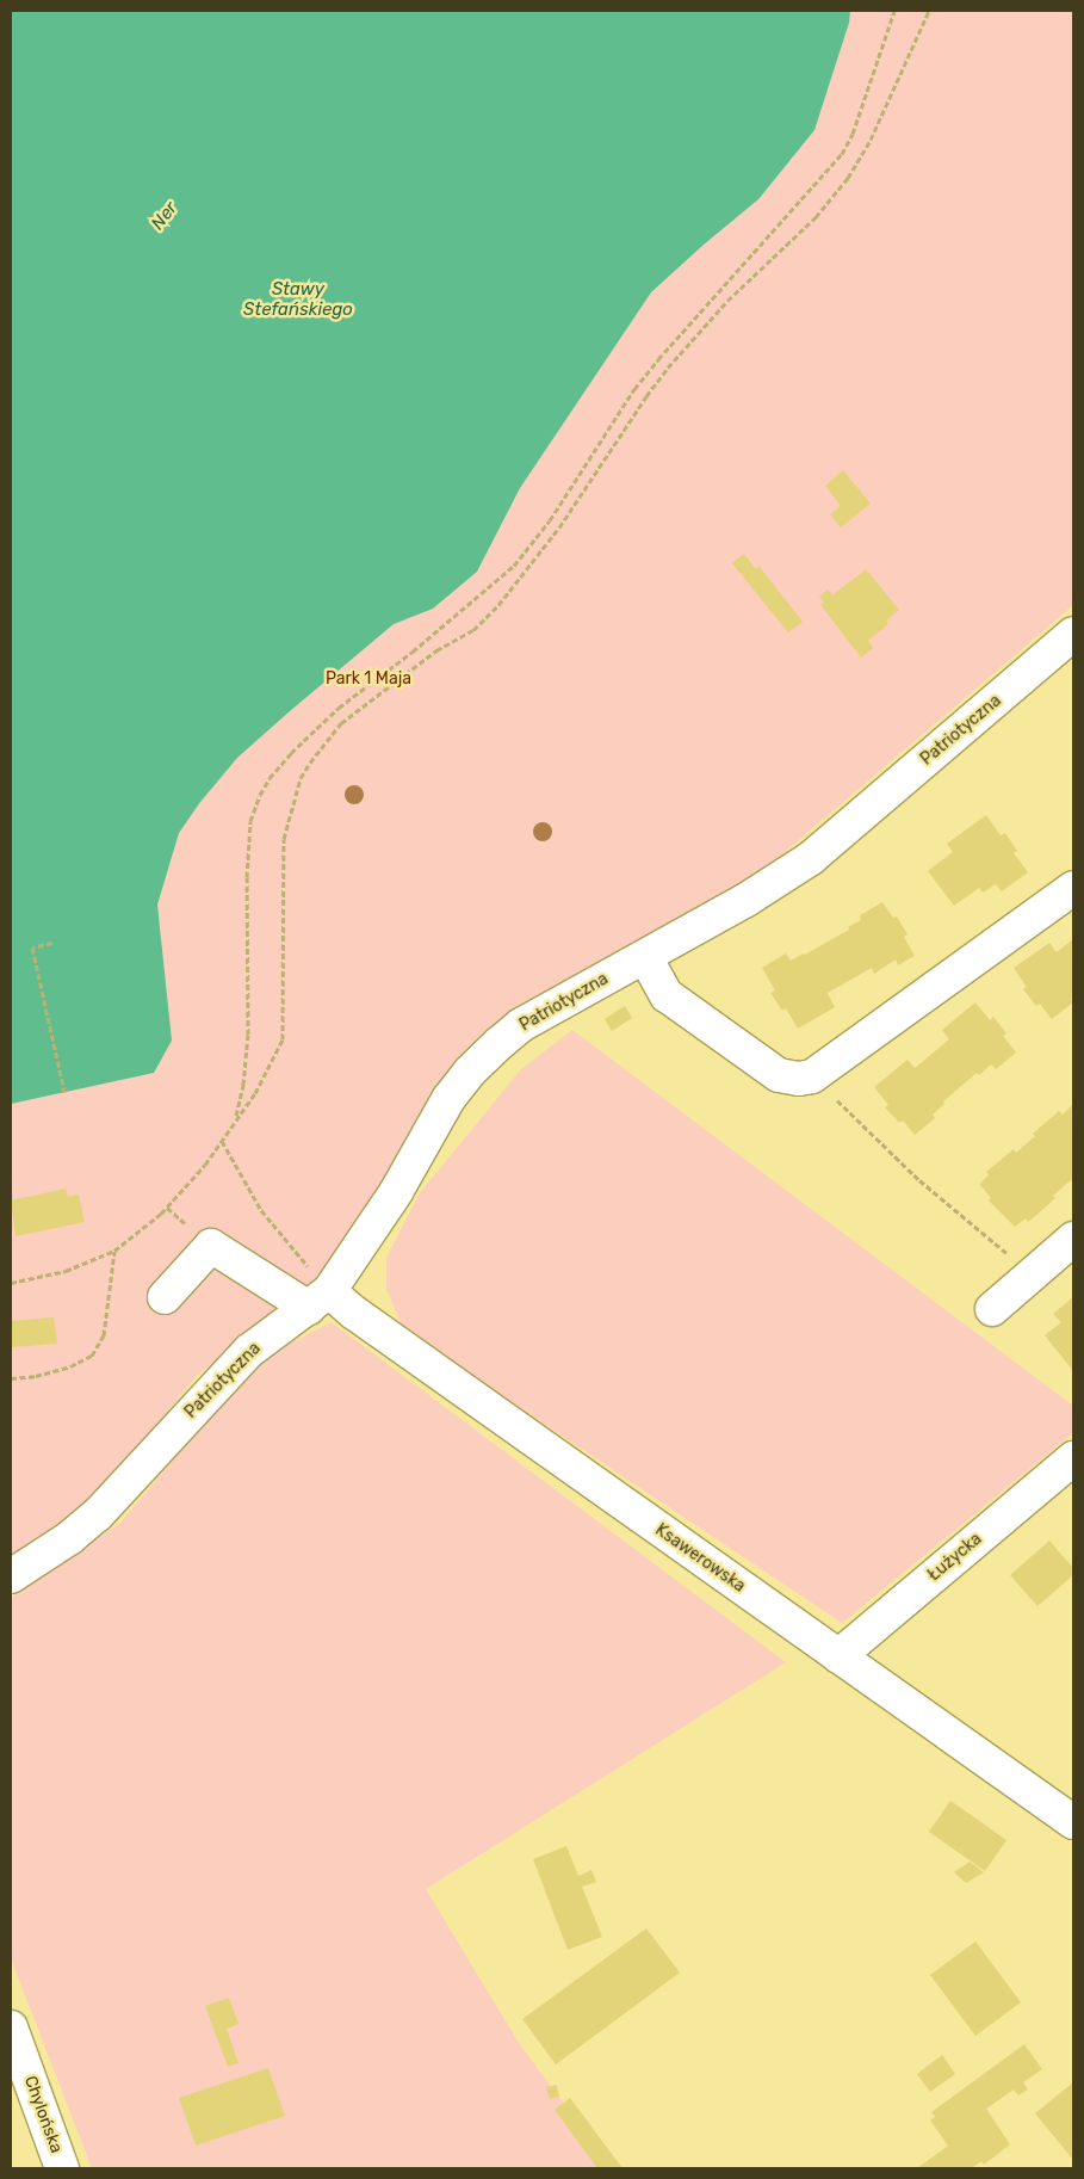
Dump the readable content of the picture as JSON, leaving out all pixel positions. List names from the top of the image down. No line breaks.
{"streets":{"street":["Patriotyczna","Łużycka","Ksawerowska","Chylońska"]},"crossings":[["Patriotyczna","Ksawerowska"],["Łużycka","Ksawerowska"]],"water":["Ner","Stawy Stefańskiego"],"parks":["Park 1 Maja"]}
